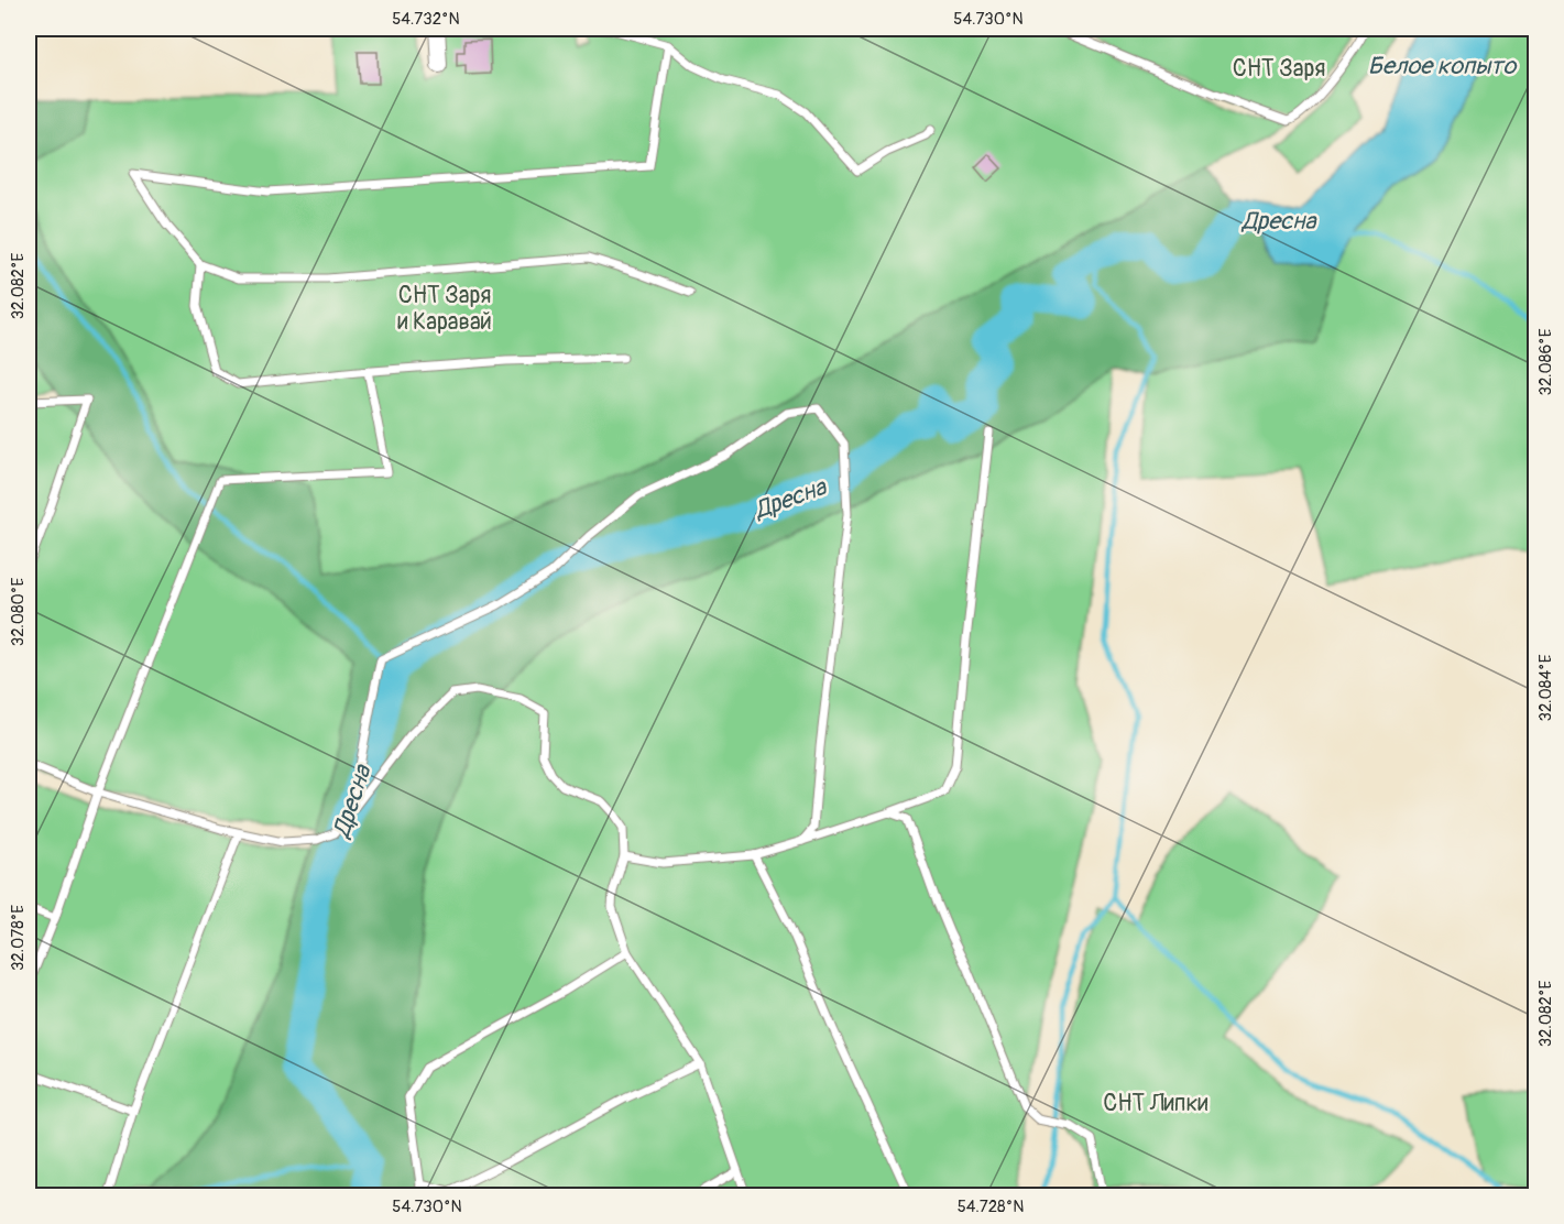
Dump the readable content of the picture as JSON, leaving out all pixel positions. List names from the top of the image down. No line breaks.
{"water":["Белое копыто","Дресна"],"parks":["СНТ Заря","СНТ Заря и Каравай","СНТ Липки"],"coordinates":["54.732°N","54.730°N","32.082°E","32.086°E","32.080°E","32.084°E","32.078°E","54.728°N"]}
